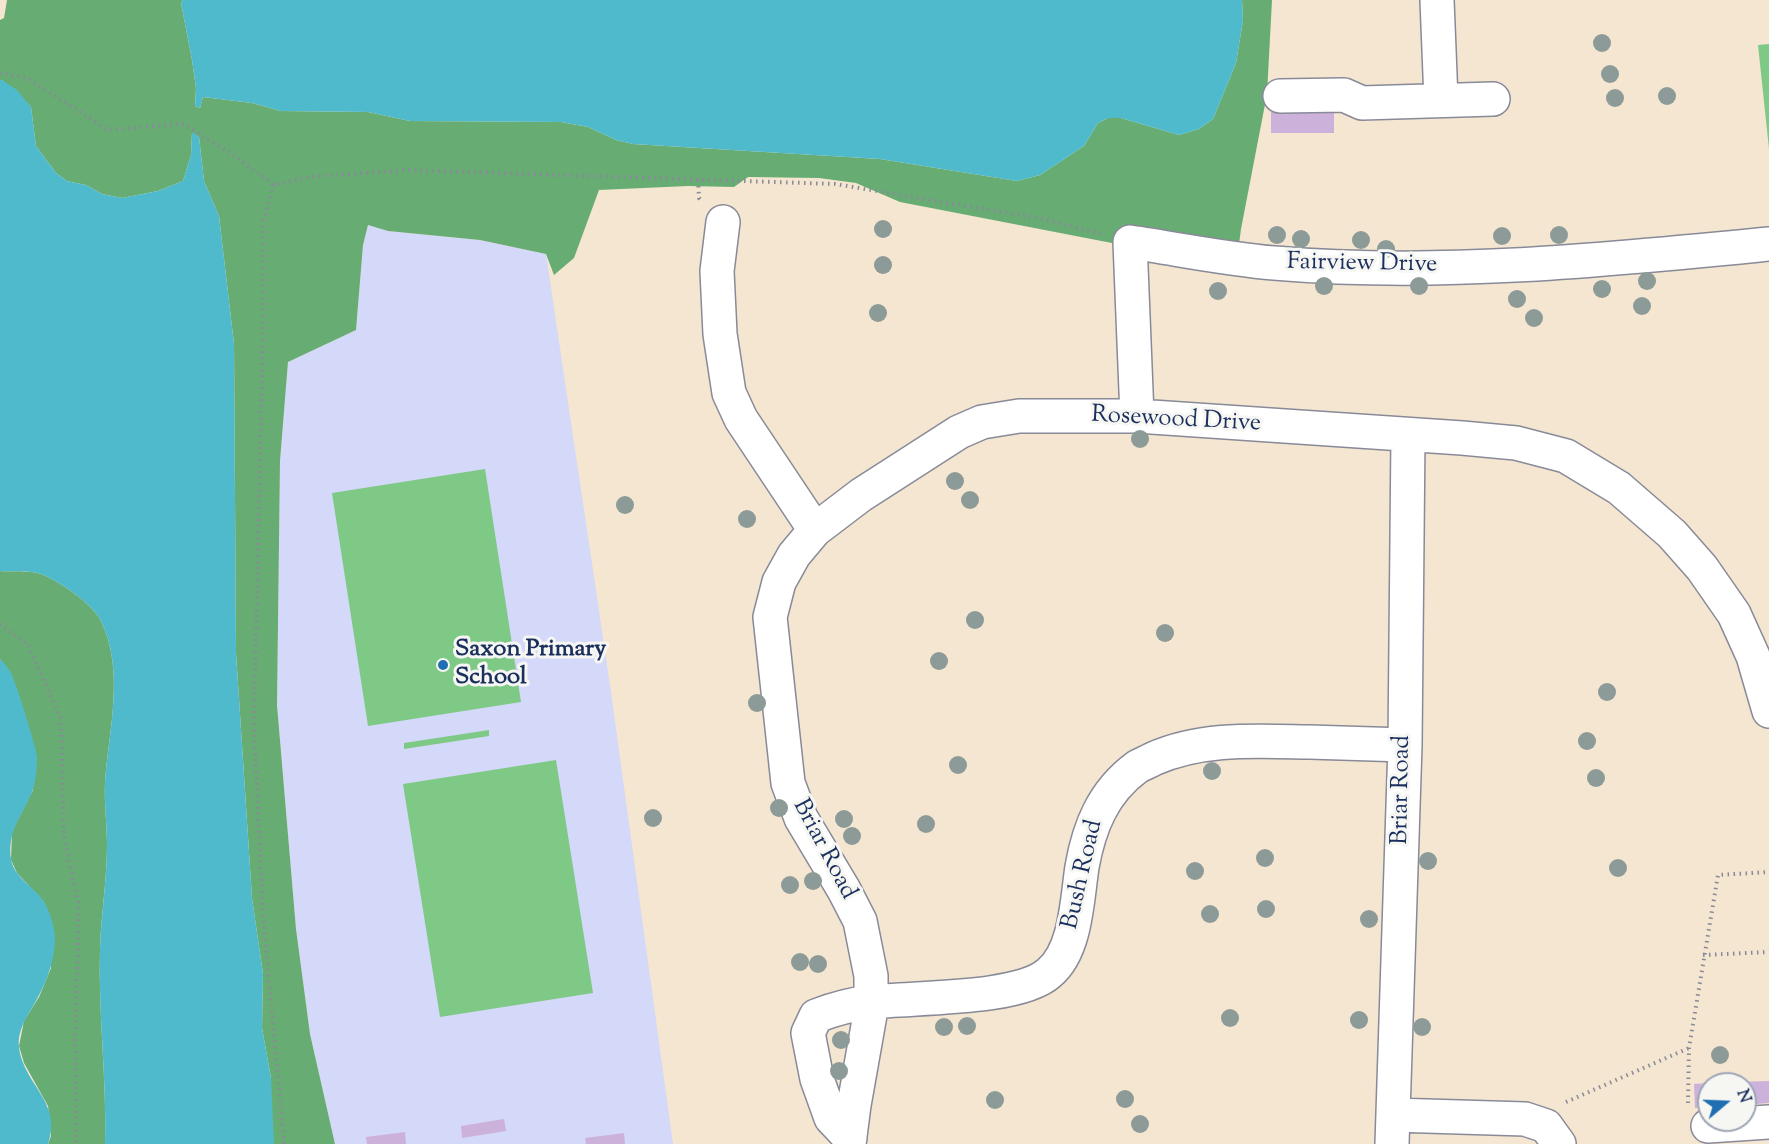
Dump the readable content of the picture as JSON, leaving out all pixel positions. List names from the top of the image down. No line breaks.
{"streets":{"street":["Fairview Drive","Rosewood Drive","Briar Road","Bush Road"]},"crossings":[["Rosewood Drive","Briar Road"],["Briar Road","Bush Road"]],"places":["Saxon Primary School"],"north":"right"}
